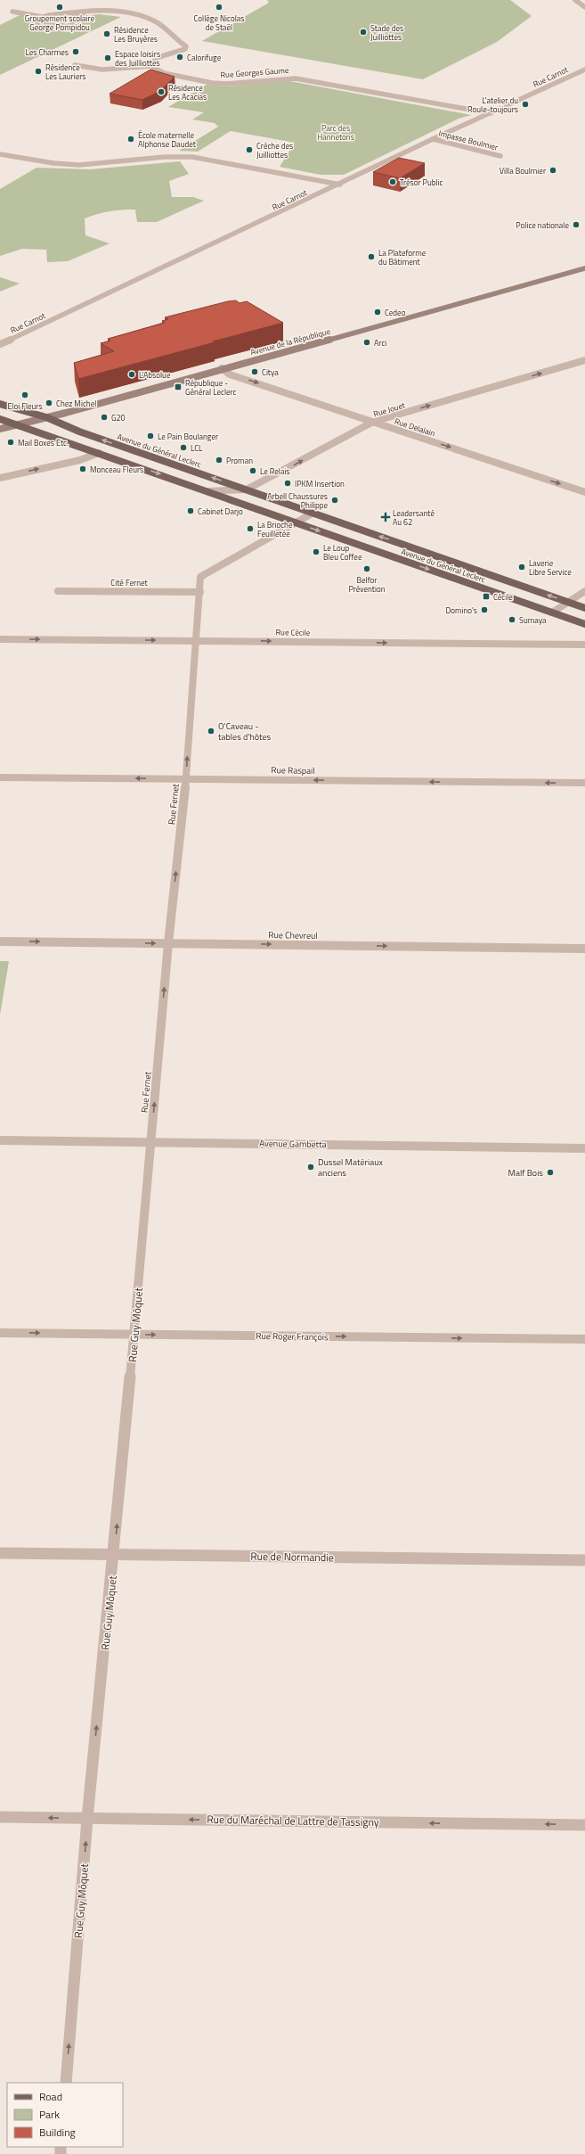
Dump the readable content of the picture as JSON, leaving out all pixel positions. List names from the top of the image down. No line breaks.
{"streets":{"main road":["Avenue de la République","Avenue du Général Leclerc"],"street":["Rue Georges Gaume","Rue Carnot","Impasse Boulmier","Rue Jouet","Rue Delalain","Cité Fernet","Rue Cécile","Rue Raspail","Rue Fernet","Rue Chevreul","Avenue Gambetta","Rue Guy Môquet","Rue Roger François","Rue de Normandie","Rue du Maréchal de Lattre de Tassigny"]},"crossings":[["Rue Georges Gaume","Rue Carnot"],["Rue Carnot","Impasse Boulmier"],["Avenue de la République","Rue Delalain"],["Avenue de la République","Avenue du Général Leclerc"],["Rue Jouet","Rue Delalain"],["Rue Jouet","Avenue du Général Leclerc"],["Avenue du Général Leclerc","Rue Fernet"],["Cité Fernet","Rue Fernet"],["Rue Cécile","Rue Fernet"],["Rue Raspail","Rue Fernet"],["Rue Fernet","Rue Chevreul"],["Rue Fernet","Avenue Gambetta"],["Rue Fernet","Rue Guy Môquet"],["Avenue Gambetta","Rue Guy Môquet"],["Rue Guy Môquet","Rue Roger François"],["Rue Guy Môquet","Rue de Normandie"],["Rue Guy Môquet","Rue du Maréchal de Lattre de Tassigny"]],"one_way":["Rue Jouet","Rue Delalain","Rue Cécile","Rue Raspail","Rue Fernet","Rue Chevreul","Rue Guy Môquet","Rue Roger François","Rue du Maréchal de Lattre de Tassigny"],"parks":["Parc des Hannetons"],"places":{"other":["Groupement scolaire George Pompidou","Collège Nicolas de Staël","Stade des Juilliottes","Résidence Les Bruyères","Les Charmes","Calorifuge","Espace loisirs des Juilliottes","Résidence Les Lauriers","Résidence Les Acacias","L'atelier du Roule-toujours","École maternelle Alphonse Daudet","Créche des Juilliottes","Villa Boulmier","Trésor Public","Police nationale","La Plateforme du Bâtiment","Cedeo","Arci","Citya","L'Absolue","Eloi Fleurs","Chez Michel","G20","Le Pain Boulanger","Mail Boxes Etc.","LCL","Proman","Monceau Fleurs","Le Relais","IPKM Insertion","Arbell Chaussures Philippe","Cabinet Darjo","La Brioche Feuilletée","Le Loup Bleu Coffee","Laverie Libre Service","Belfor Prévention","Domino's","Sumaya","O'Caveau - tables d'hôtes","Dussel Matériaux anciens","Malf Bois"],"transit":["République - Général Leclerc","Cécile"],"health":["Leadersanté Au 62"]},"legend":["Road","Park","Building"]}
